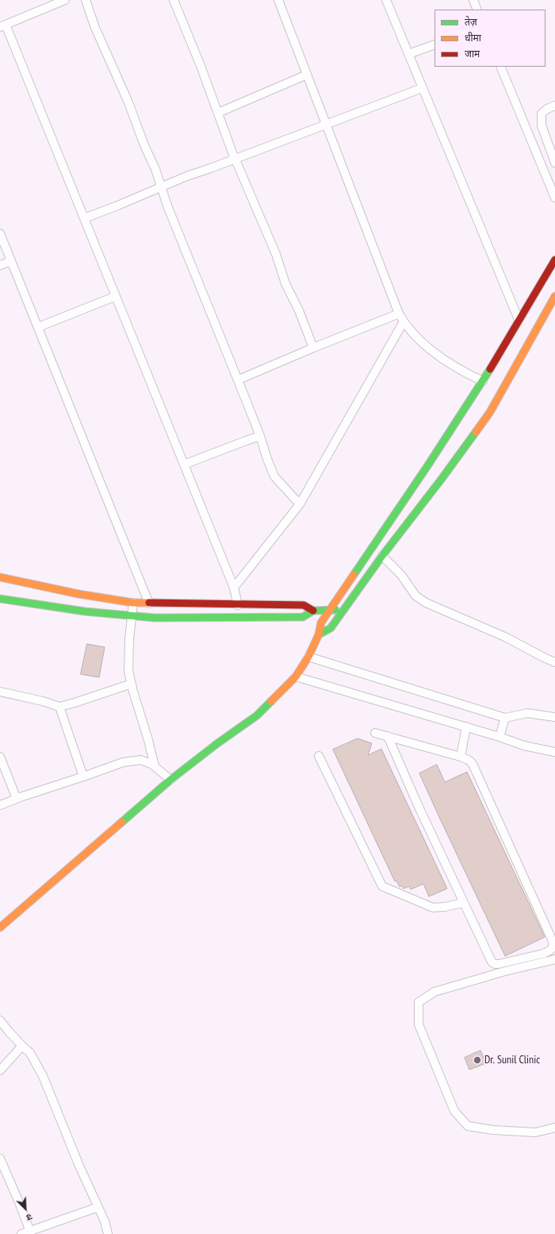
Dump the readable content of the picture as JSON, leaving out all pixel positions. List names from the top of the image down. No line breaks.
{"places":["Dr. Sunil Clinic"],"legend":["तेज़","धीमा","जाम"],"north":"bottom right"}
